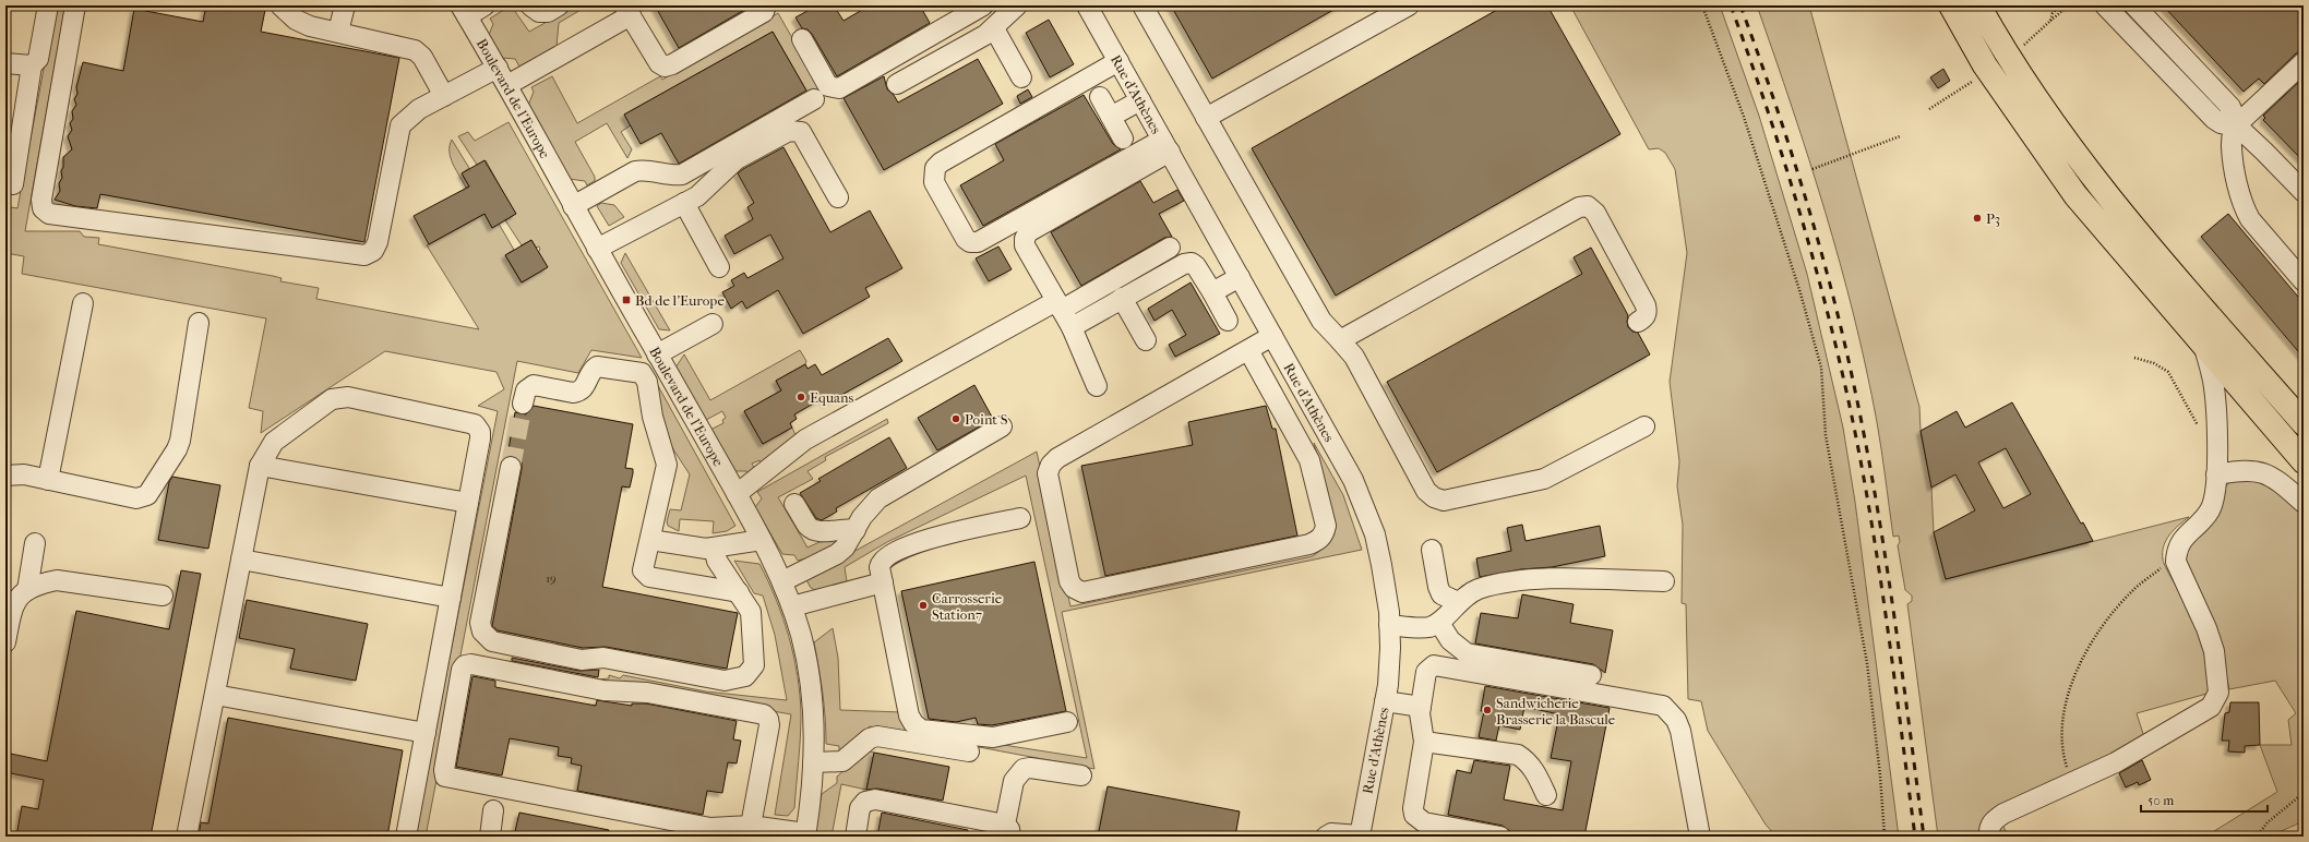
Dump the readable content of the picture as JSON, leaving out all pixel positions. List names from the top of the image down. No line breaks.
{"streets":{"street":["Rue d'Athènes","Boulevard de l'Europe"]},"places":{"other":["P3","Equans","Point S","Carrosserie Station7","Sandwicherie Brasserie la Bascule"],"transit":["Bd de l'Europe"]},"house_numbers":["19"],"scale_bar":"50 m"}
